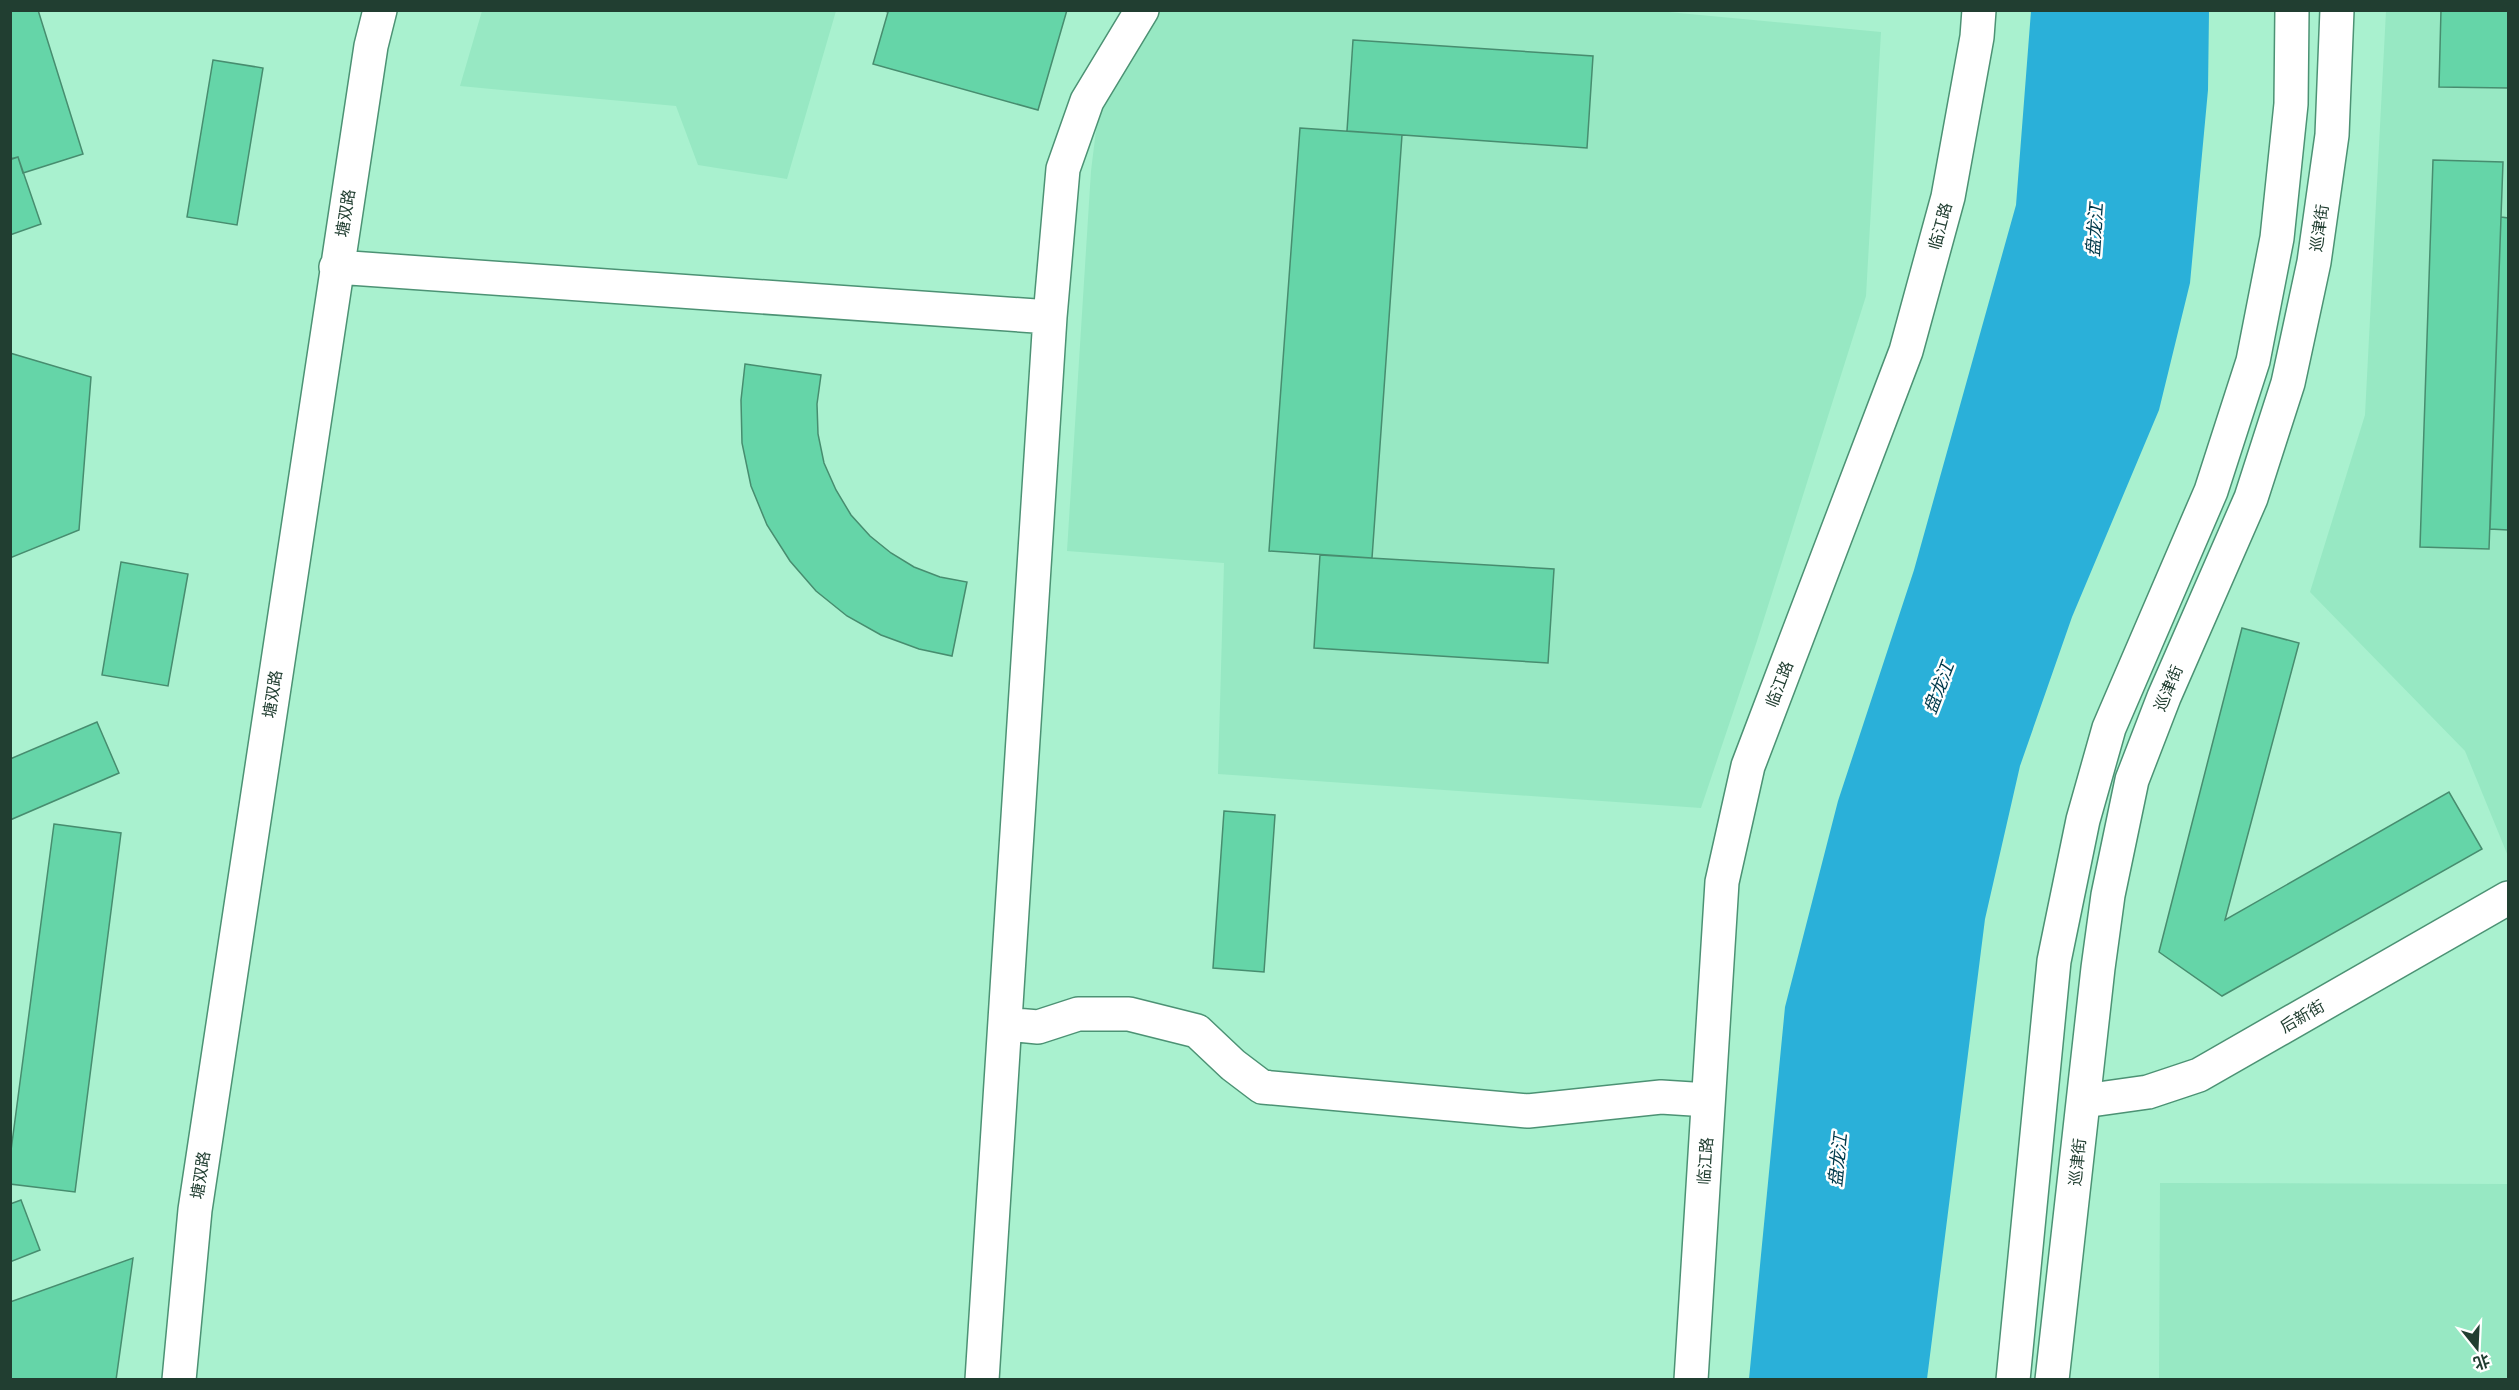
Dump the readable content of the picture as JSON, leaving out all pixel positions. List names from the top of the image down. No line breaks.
{"streets":{"street":["塘双路","临江路","巡津街","后新街"]},"crossings":[["巡津街","后新街"]],"water":["盘龙江"],"north":"bottom"}
